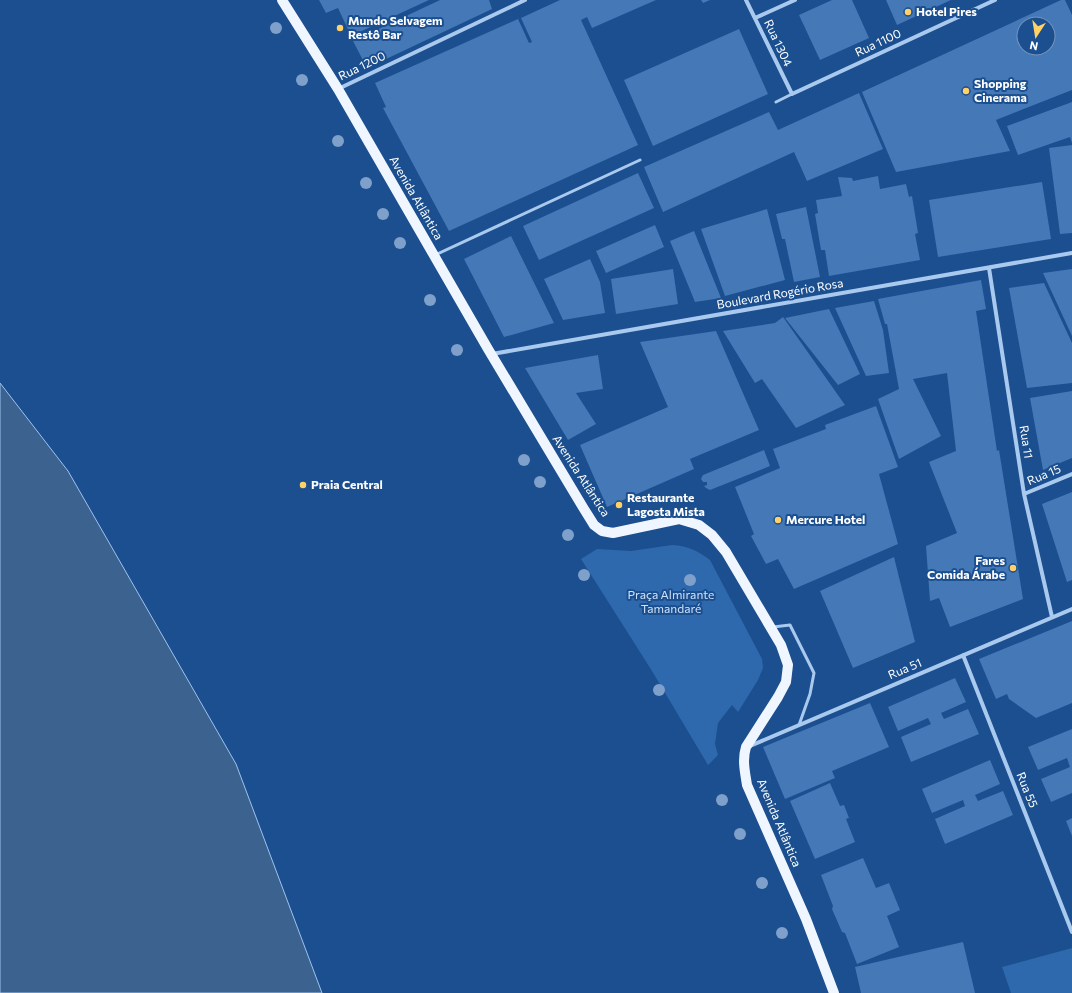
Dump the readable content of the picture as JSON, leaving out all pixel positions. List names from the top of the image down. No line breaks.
{"streets":{"main road":["Avenida Atlântica"],"street":["Rua 1304","Rua 1100","Rua 1200","Boulevard Rogério Rosa","Rua 11","Rua 15","Rua 51","Rua 55"]},"crossings":[["Rua 1304","Rua 1100"],["Rua 1200","Avenida Atlântica"],["Avenida Atlântica","Boulevard Rogério Rosa"],["Avenida Atlântica","Rua 51"],["Boulevard Rogério Rosa","Rua 11"],["Rua 11","Rua 15"],["Rua 11","Rua 51"],["Rua 51","Rua 55"]],"parks":["Praça Almirante Tamandaré"],"places":["Hotel Pires","Mundo Selvagem Restô Bar","Shopping Cinerama","Praia Central","Restaurante Lagosta Mista","Mercure Hotel","Fares Comida Árabe"],"north":"bottom"}
